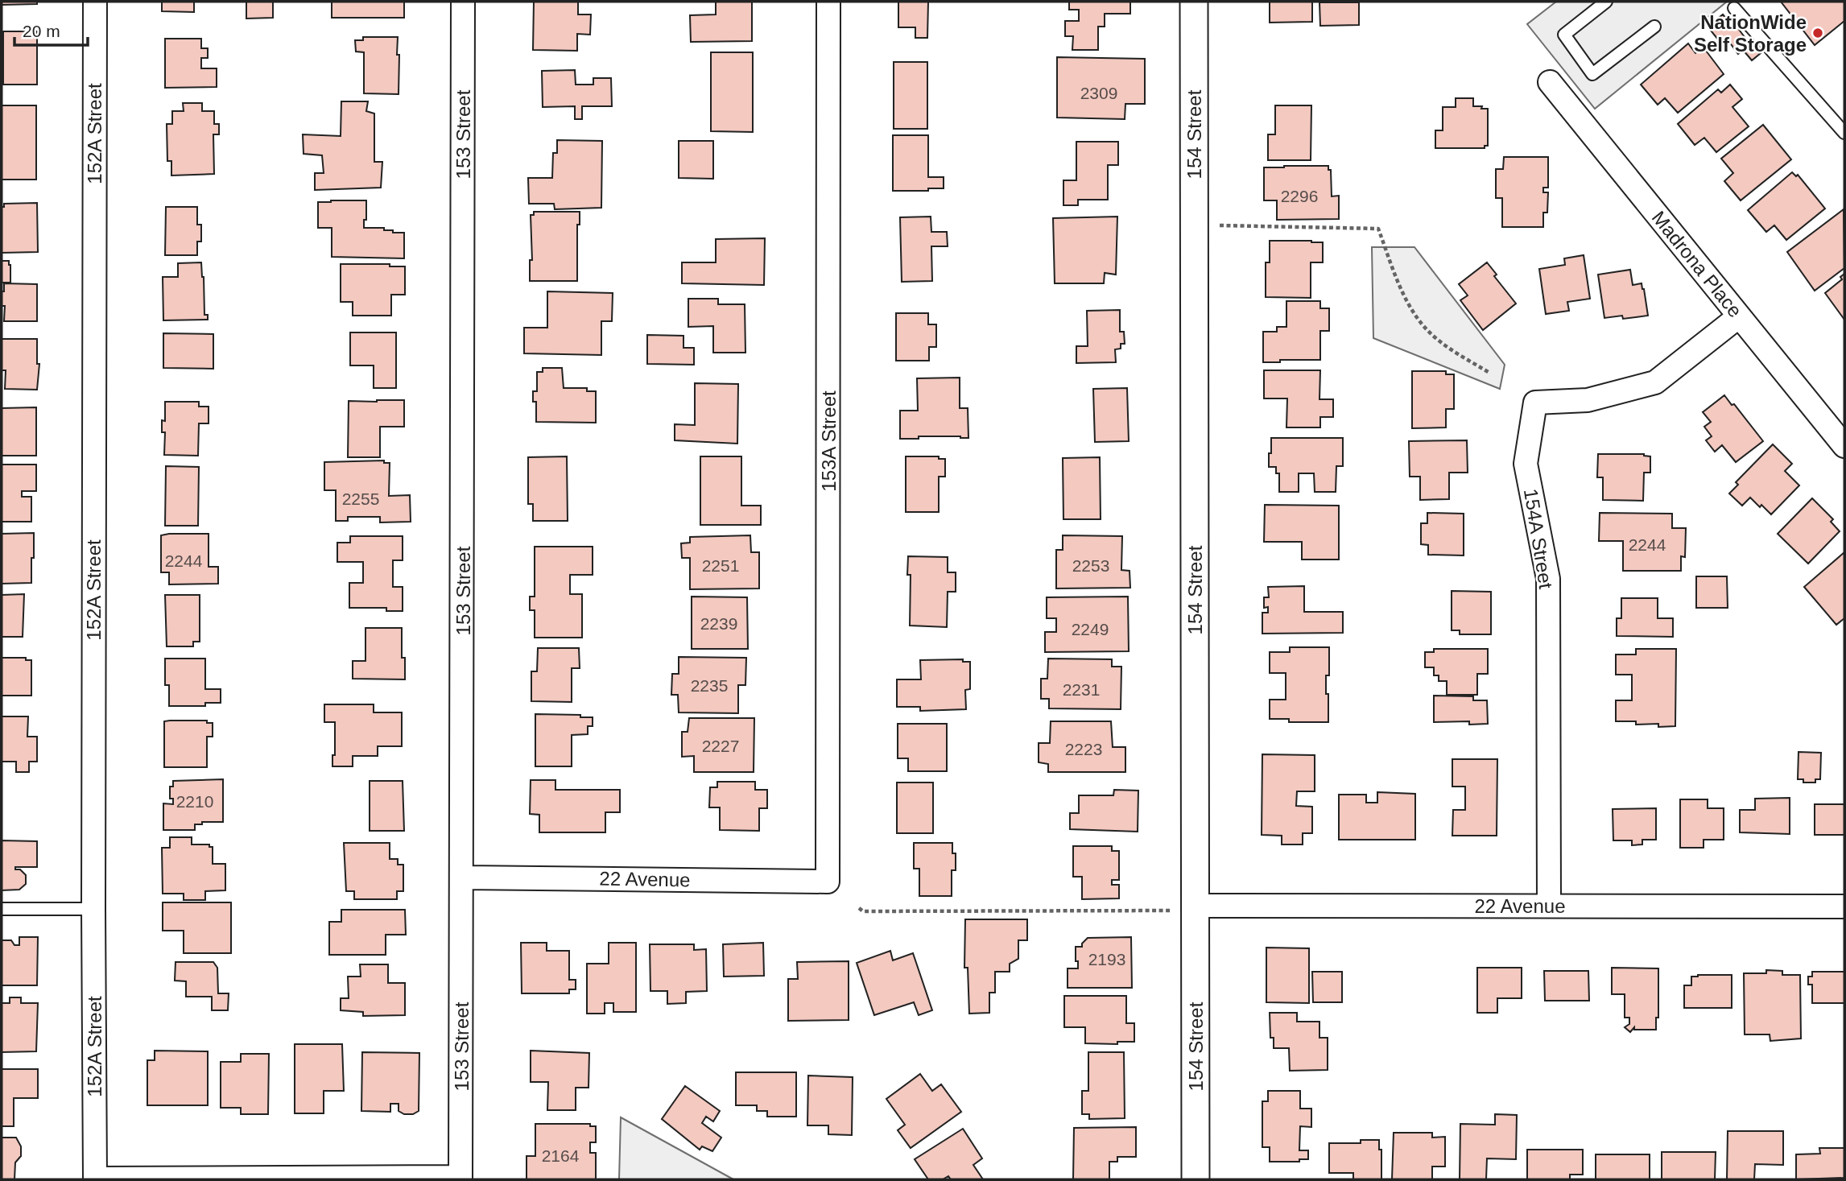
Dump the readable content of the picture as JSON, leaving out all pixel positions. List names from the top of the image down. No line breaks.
{"streets":{"street":["152A Street","153 Street","154 Street","Madrona Place","153A Street","154A Street","22 Avenue"]},"crossings":[["153 Street","22 Avenue"],["154 Street","22 Avenue"],["Madrona Place","154A Street"],["153A Street","22 Avenue"],["154A Street","22 Avenue"]],"places":["NationWide Self Storage"],"house_numbers":["2309","2296","2255","2244","2244","2251","2253","2239","2249","2235","2231","2227","2223","2210","2193","2164"],"scale_bar":"20 m"}
